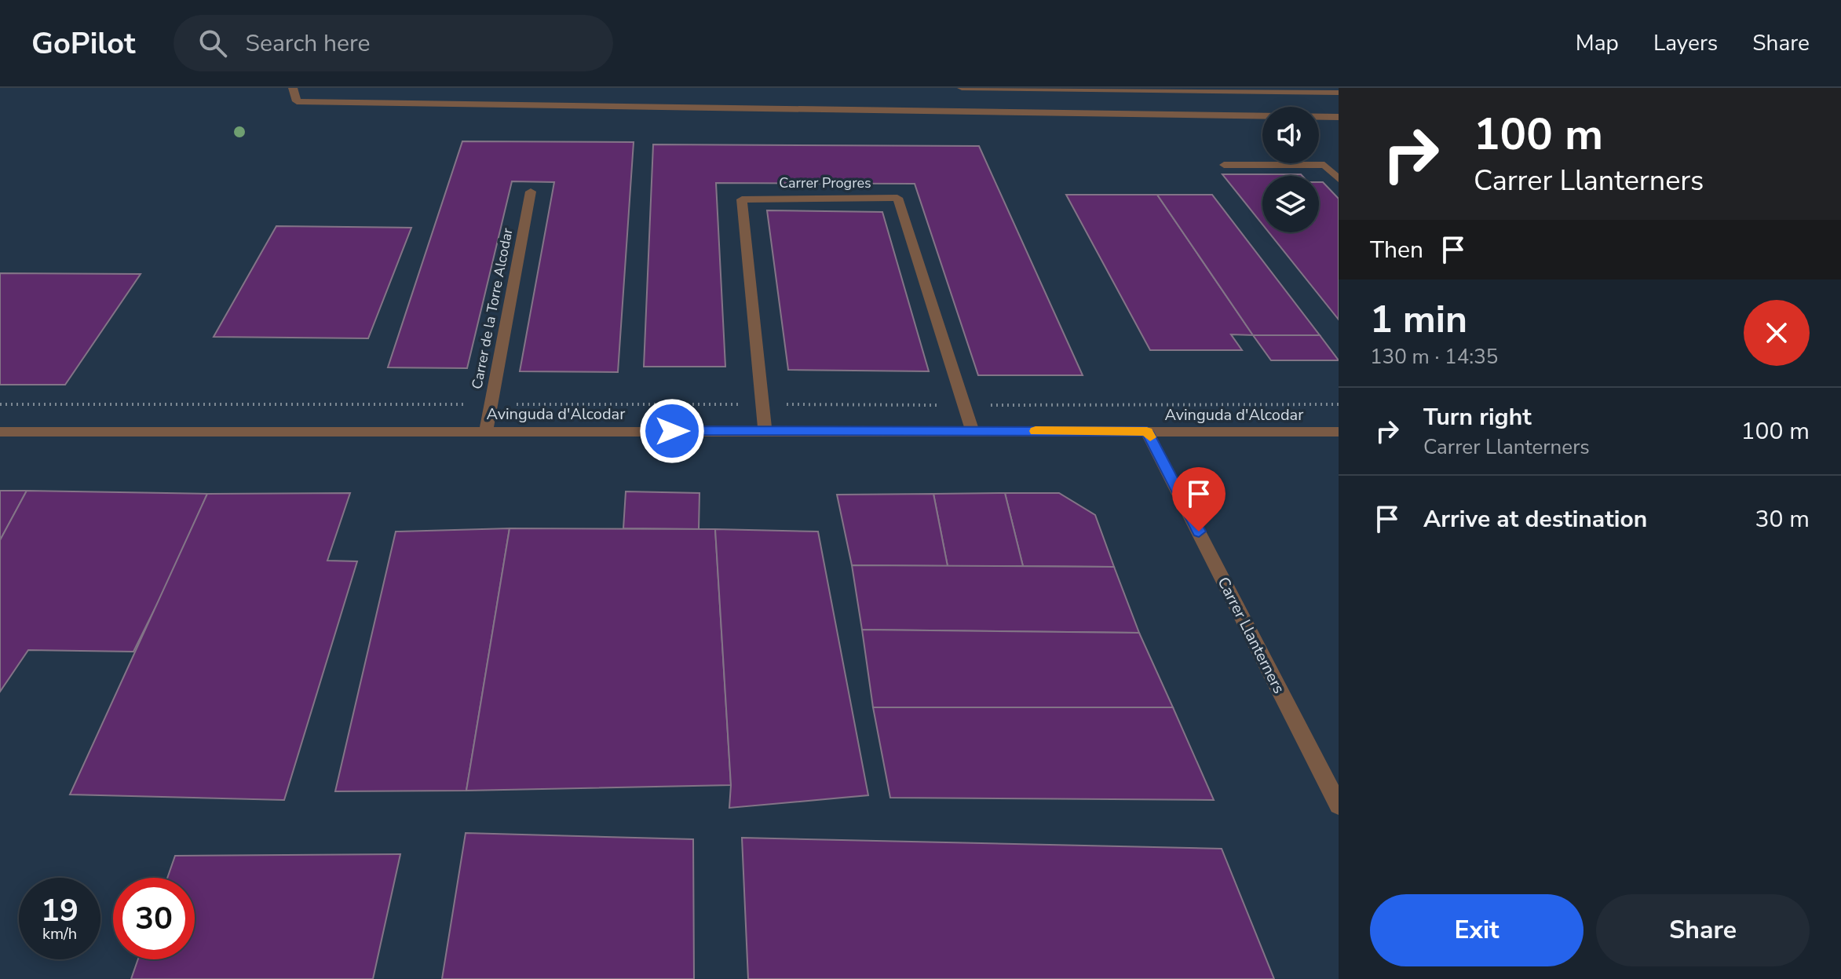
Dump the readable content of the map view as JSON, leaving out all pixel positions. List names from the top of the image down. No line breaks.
{"streets":{"street":["Carrer Progres","Carrer de la Torre Alcodar","Avinguda d'Alcodar","Carrer Llanterners"]},"crossings":[["Carrer Progres","Avinguda d'Alcodar"],["Carrer de la Torre Alcodar","Avinguda d'Alcodar"],["Avinguda d'Alcodar","Carrer Llanterners"]],"page":{"header":"GoPilot","search":"Search here","nav":["Map","Layers","Share"],"turn":["100 m","Carrer Llanterners"],"then":"Then","heading":["1 min","130 m · 14:35"],"list":[{"name":"Turn right","note":"Carrer Llanterners","value":"100 m"},{"name":"Arrive at destination","value":"30 m"}],"speed":"19 km/h","limit":"30","buttons":["Exit","Share"]}}
